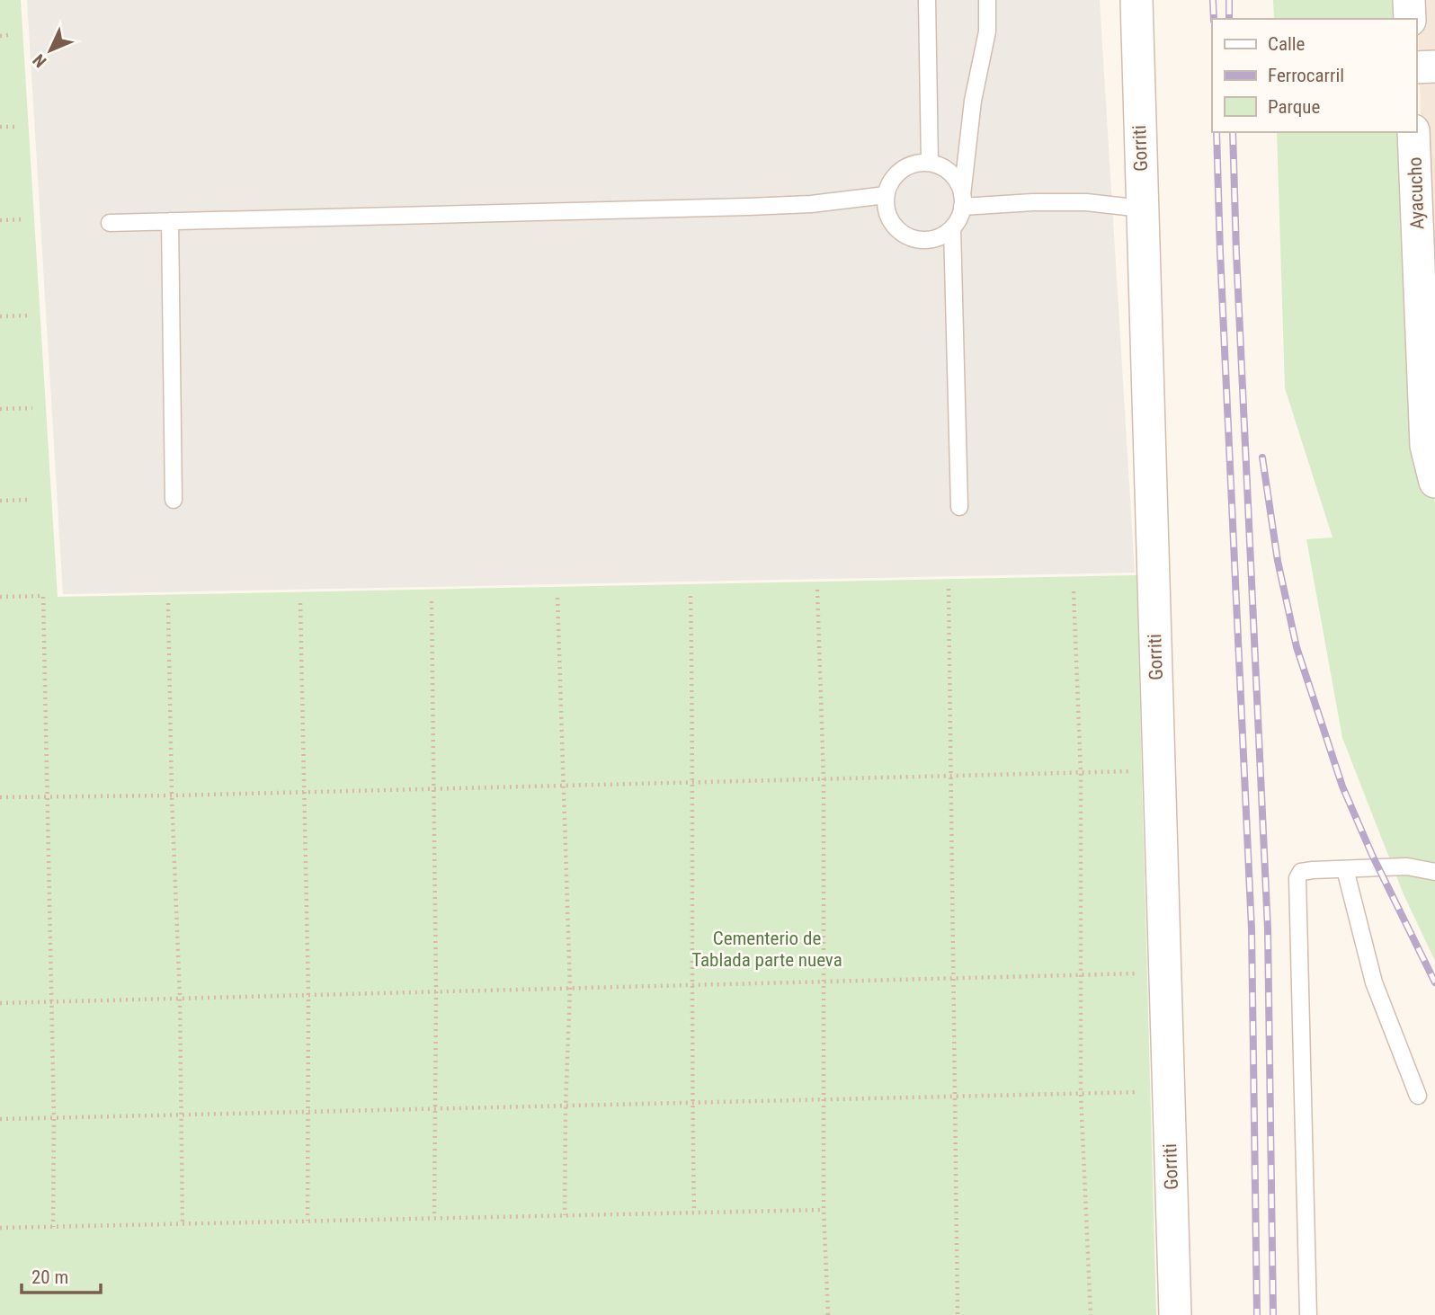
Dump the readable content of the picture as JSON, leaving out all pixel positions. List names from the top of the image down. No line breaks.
{"streets":{"street":["Gorriti","Ayacucho"]},"parks":["Cementerio de Tablada parte nueva"],"legend":["Calle","Ferrocarril","Parque"],"scale_bar":"20 m","north":"bottom left"}
